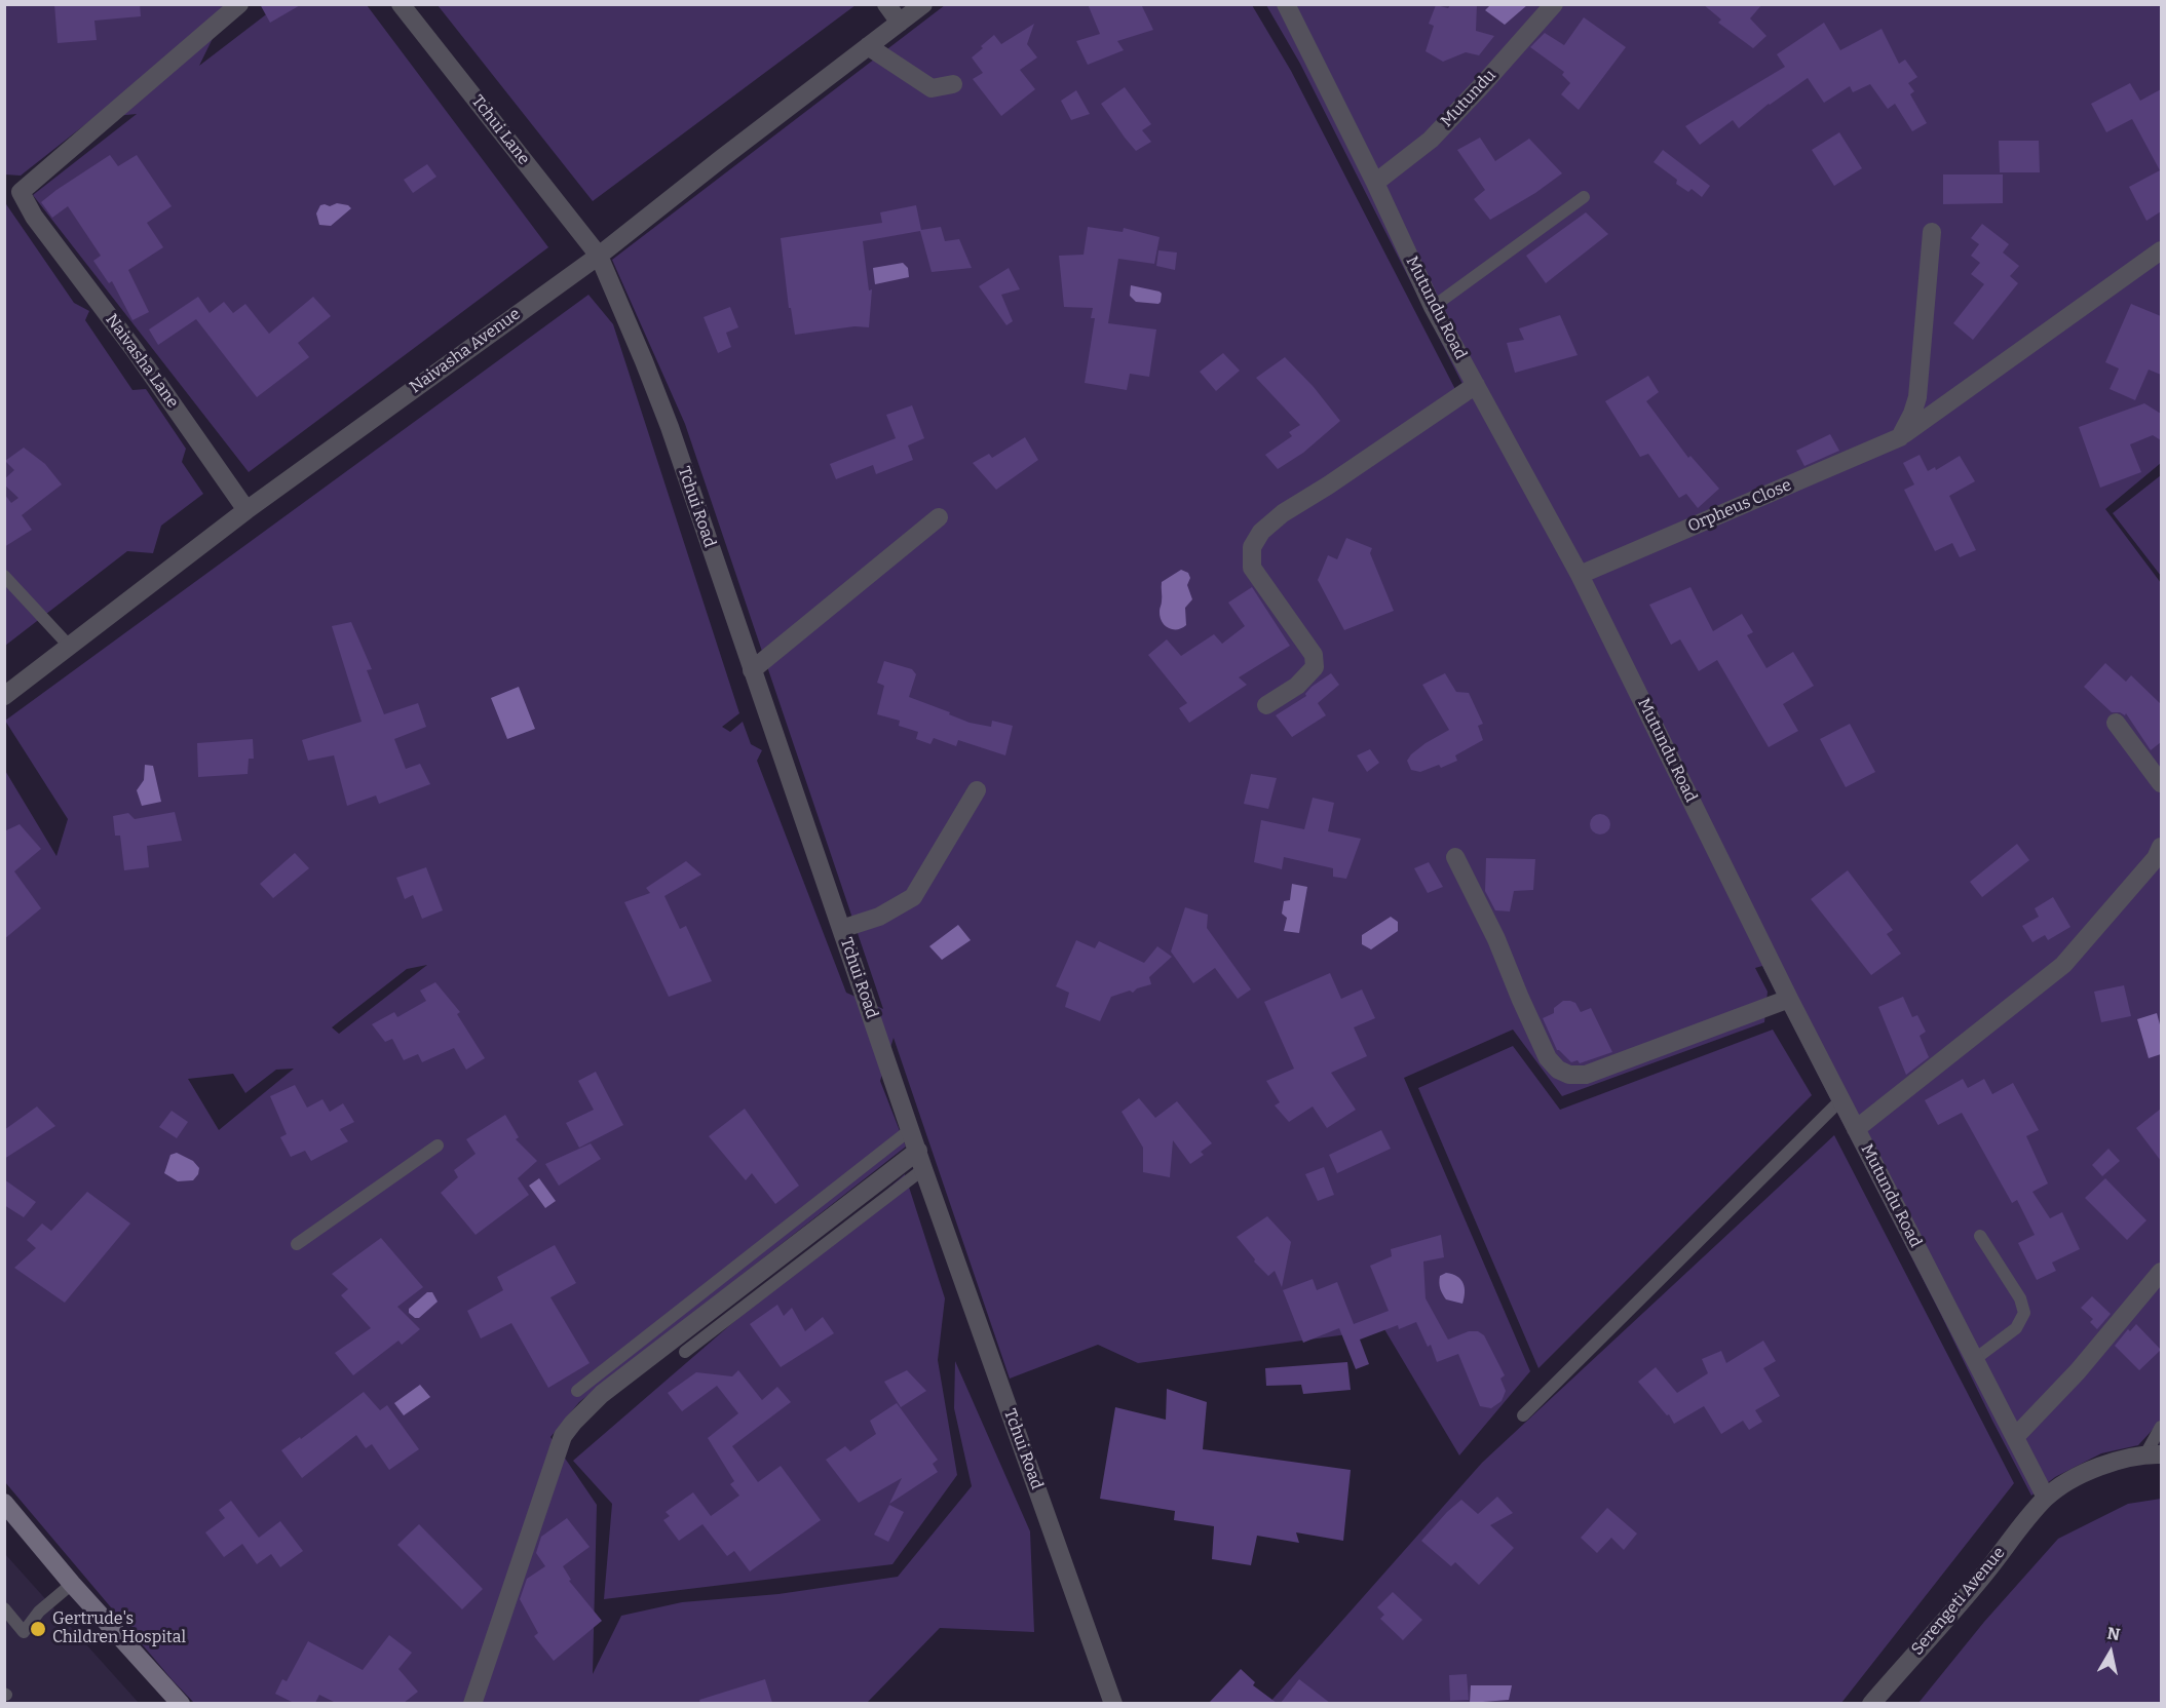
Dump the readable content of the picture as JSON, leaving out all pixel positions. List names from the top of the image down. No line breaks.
{"streets":{"street":["Mutundu","Tchui Lane","Mutundu Road","Naivasha Avenue","Naivasha Lane","Orpheus Close","Tchui Road","Serengeti Avenue"]},"crossings":[["Mutundu","Mutundu Road"],["Tchui Lane","Naivasha Avenue"],["Tchui Lane","Tchui Road"],["Mutundu Road","Orpheus Close"],["Mutundu Road","Serengeti Avenue"],["Naivasha Avenue","Naivasha Lane"],["Naivasha Avenue","Tchui Road"]],"places":["Gertrude's Children Hospital"],"north":"top"}
